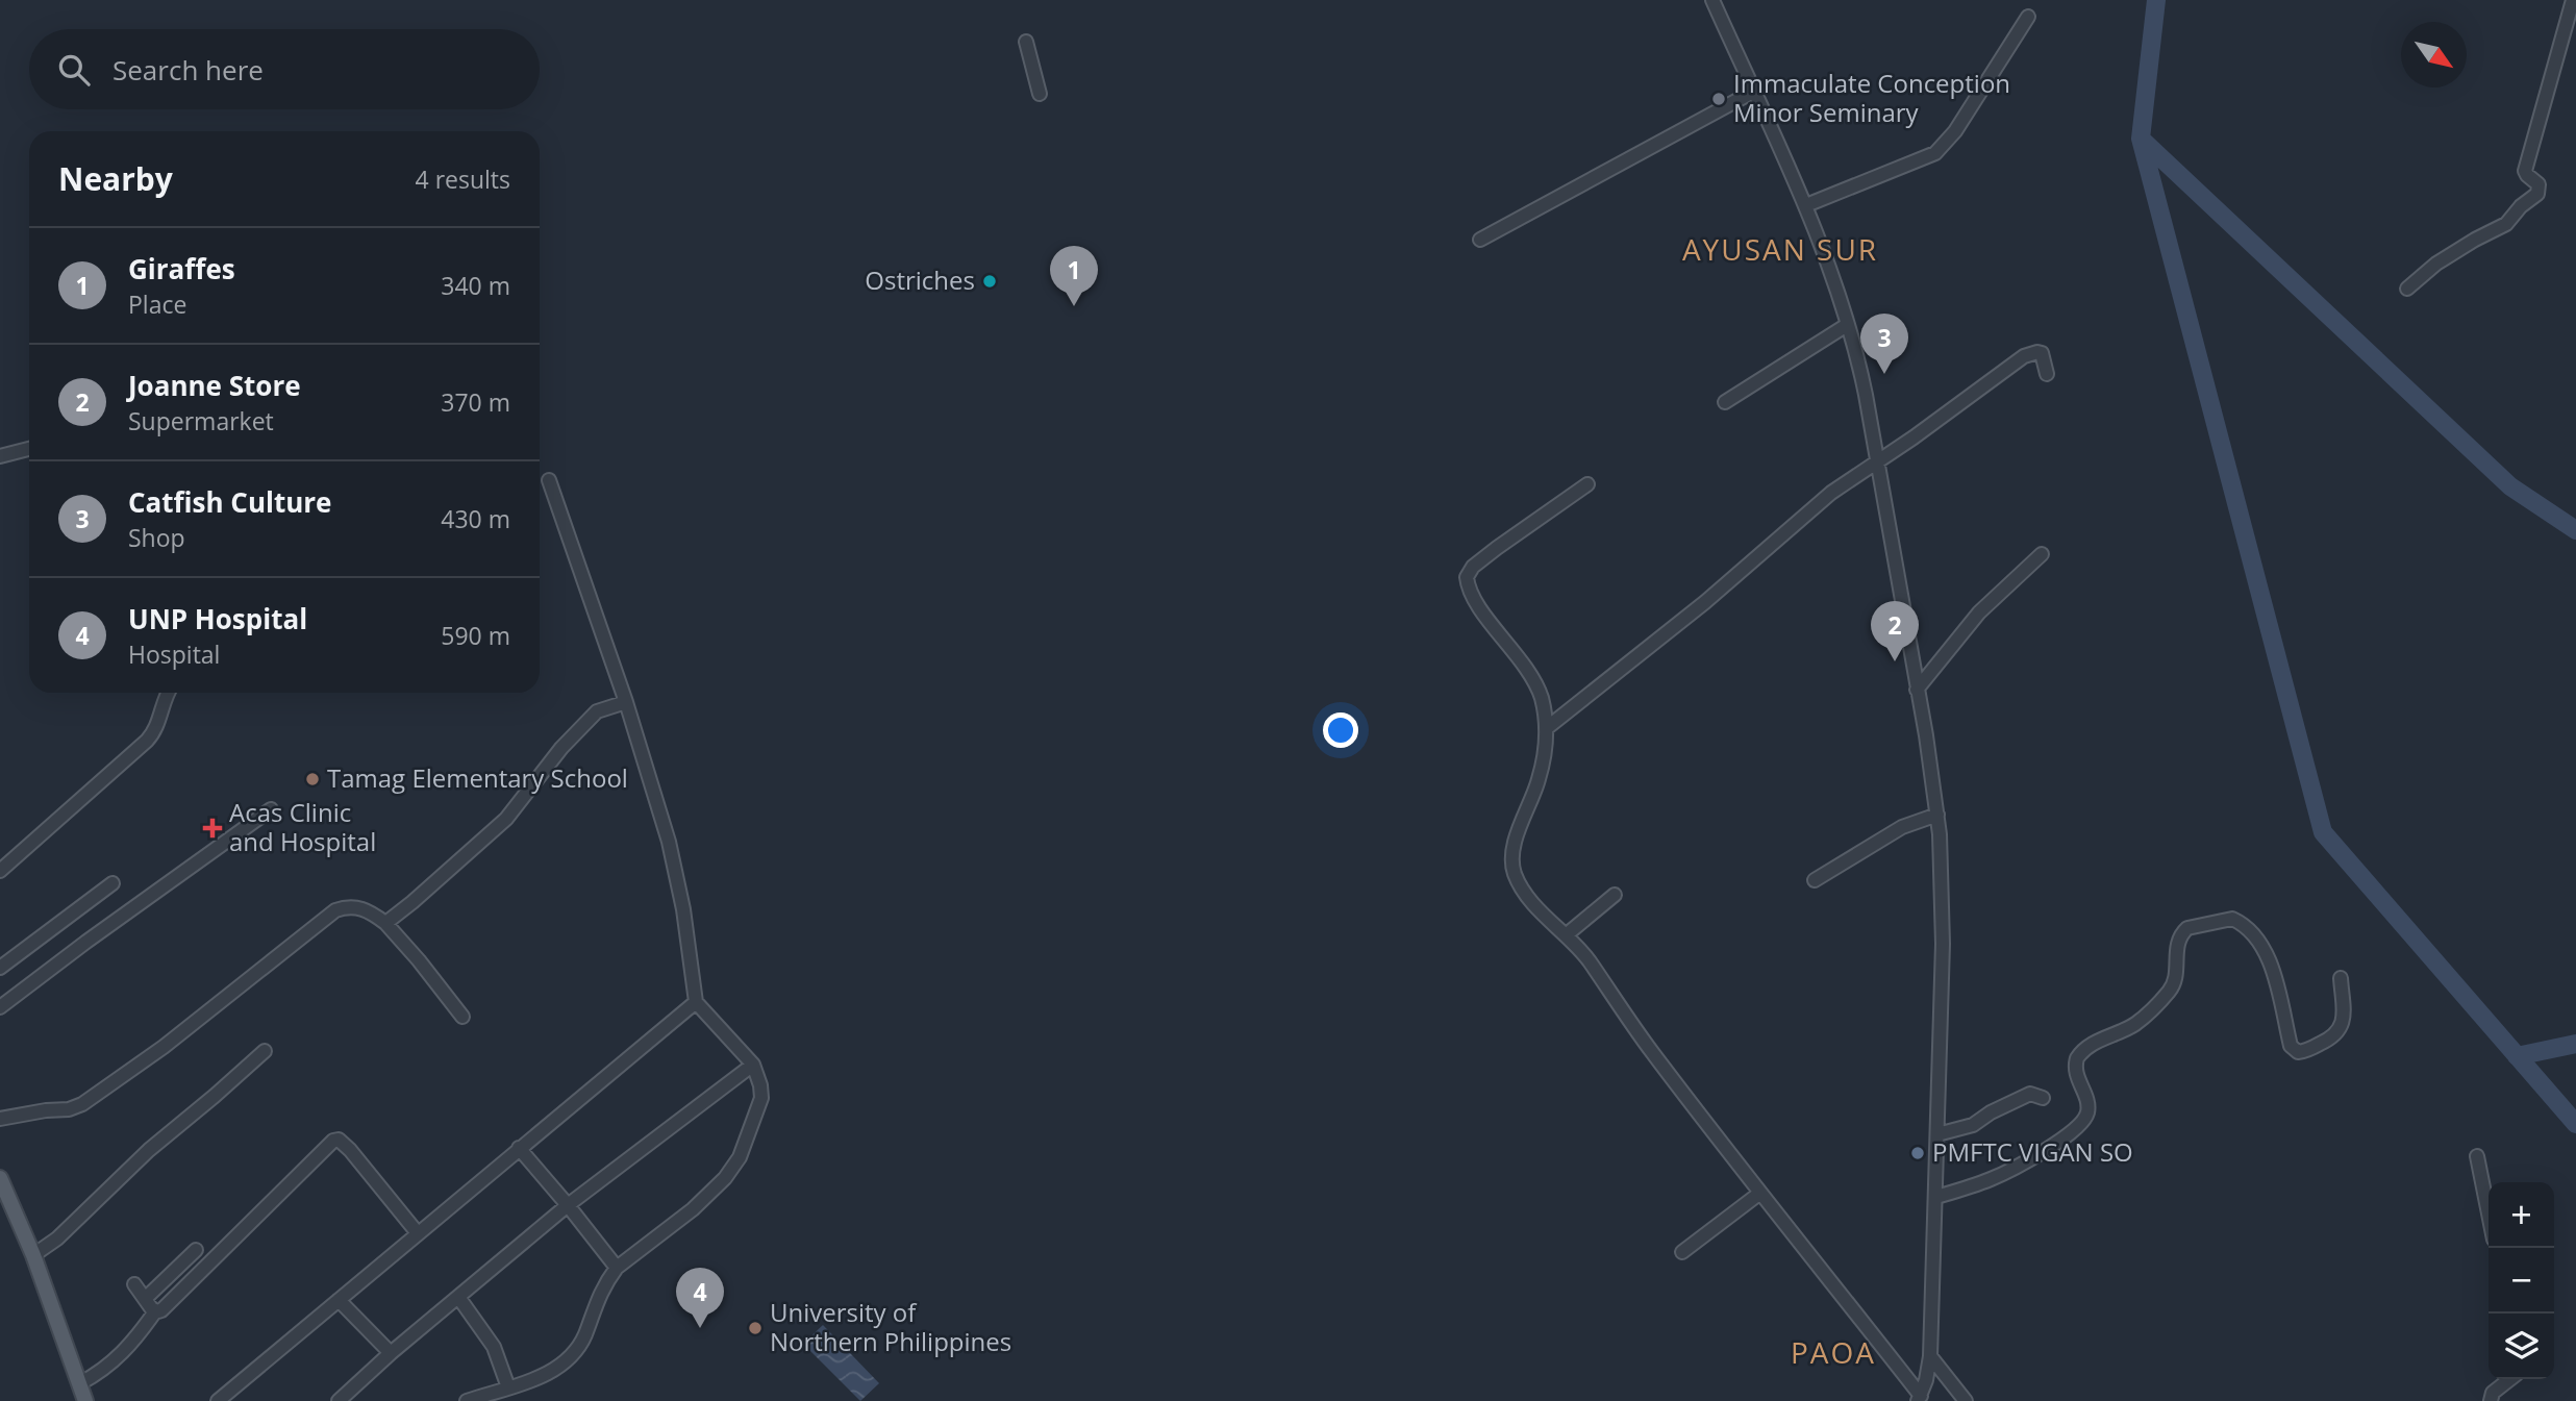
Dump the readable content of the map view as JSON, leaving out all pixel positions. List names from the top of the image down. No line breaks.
{"districts":["AYUSAN SUR","PAOA"],"places":{"other":["Immaculate Conception Minor Seminary","Ostriches","Tamag Elementary School","PMFTC VIGAN SO","University of Northern Philippines"],"health":["Acas Clinic and Hospital"]},"north":"bottom right","page":{"search":"Search here","heading":["Nearby","4 results"],"list":[{"mark":"1","name":"Giraffes","note":"Place","value":"340 m"},{"mark":"2","name":"Joanne Store","note":"Supermarket","value":"370 m"},{"mark":"3","name":"Catfish Culture","note":"Shop","value":"430 m"},{"mark":"4","name":"UNP Hospital","note":"Hospital","value":"590 m"}],"pins":["1","3","2","4"],"map_buttons":["+","−"]}}
